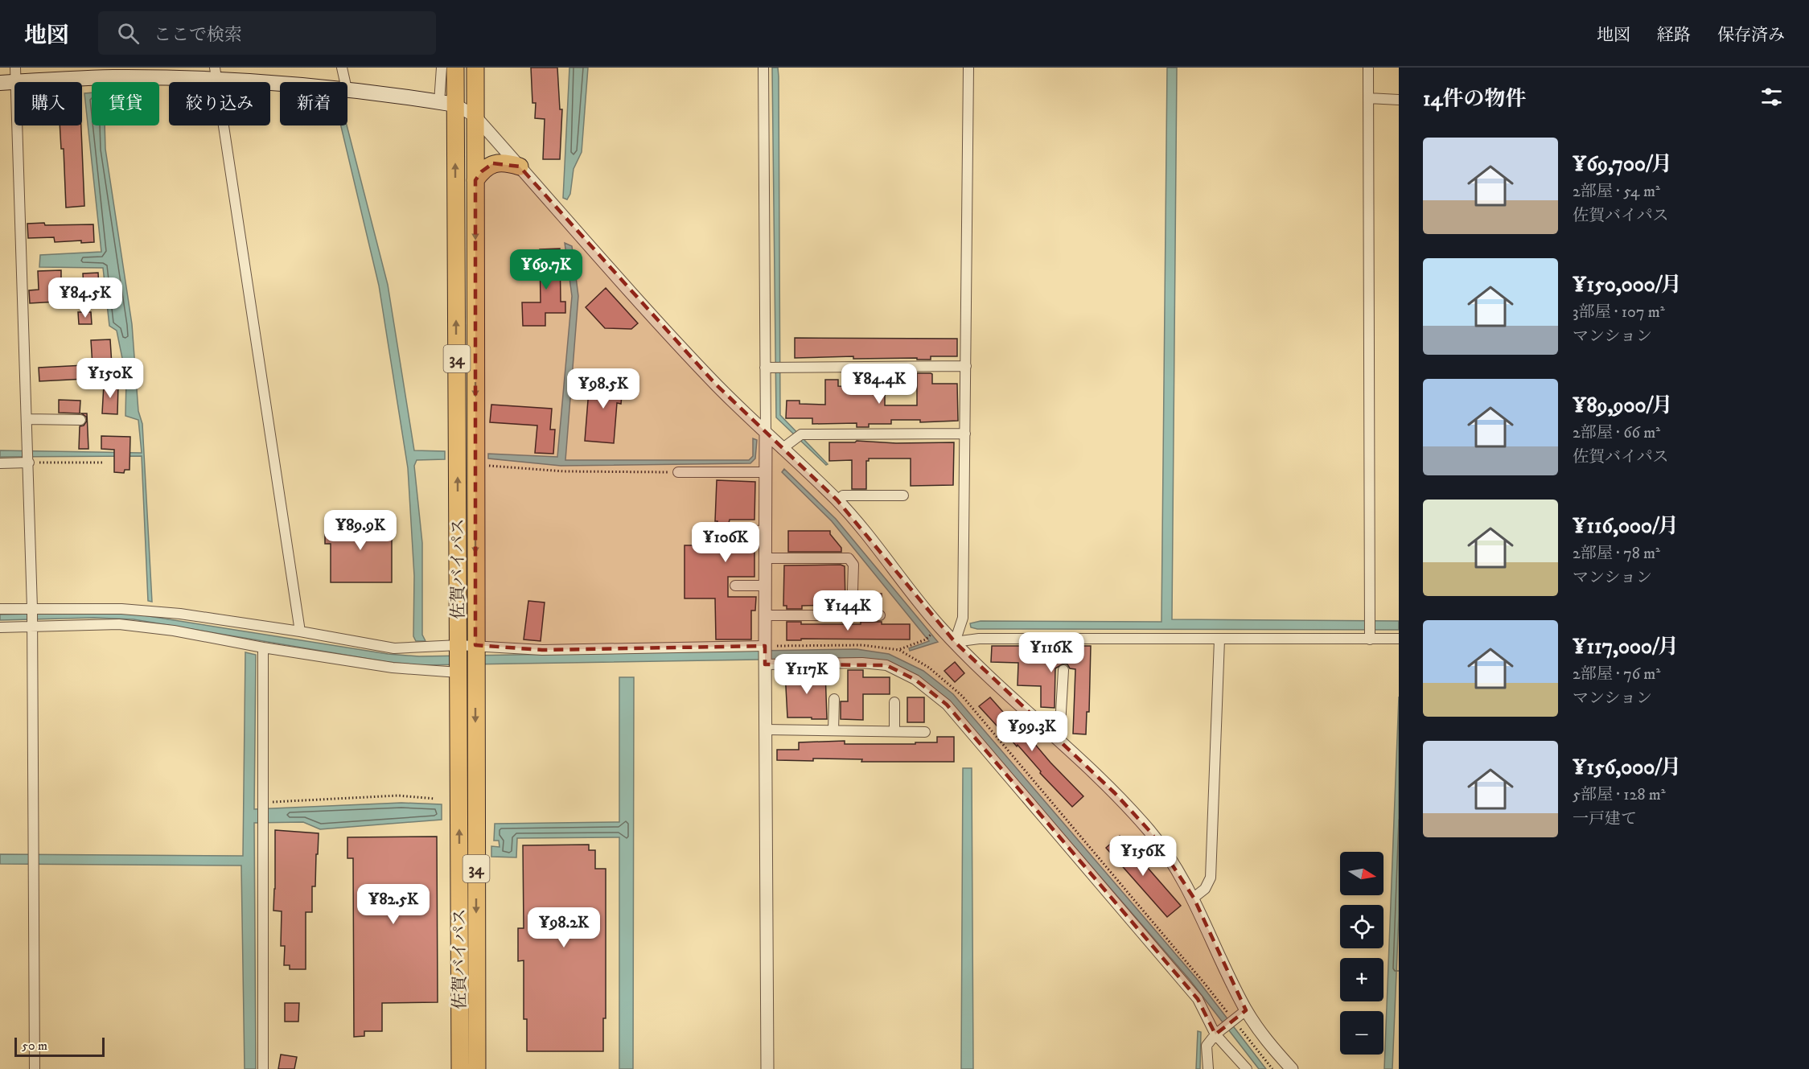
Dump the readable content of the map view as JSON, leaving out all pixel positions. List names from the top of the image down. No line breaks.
{"streets":{"highway":["34","佐賀バイパス"]},"scale_bar":"50 m","north":"right","page":{"header":"地図","search":"ここで検索","nav":["地図","経路","保存済み"],"heading":"14件の物件","chip":["購入","賃貸","絞り込み","新着"],"list":[{"name":"¥69,700/月","note":"2部屋 · 54 m² · 佐賀バイパス"},{"name":"¥150,000/月","note":"3部屋 · 107 m² · マンション"},{"name":"¥89,900/月","note":"2部屋 · 66 m² · 佐賀バイパス"},{"name":"¥116,000/月","note":"2部屋 · 78 m² · マンション"},{"name":"¥117,000/月","note":"2部屋 · 76 m² · マンション"},{"name":"¥156,000/月","note":"5部屋 · 128 m² · 一戸建て"}],"price":["¥69.7K","¥84.5K","¥150K","¥84.4K","¥98.5K","¥89.9K","¥106K","¥144K","¥116K","¥117K","¥99.3K","¥156K","¥82.5K","¥98.2K"],"map_buttons":["+","−"],"scale":"50 m"}}
